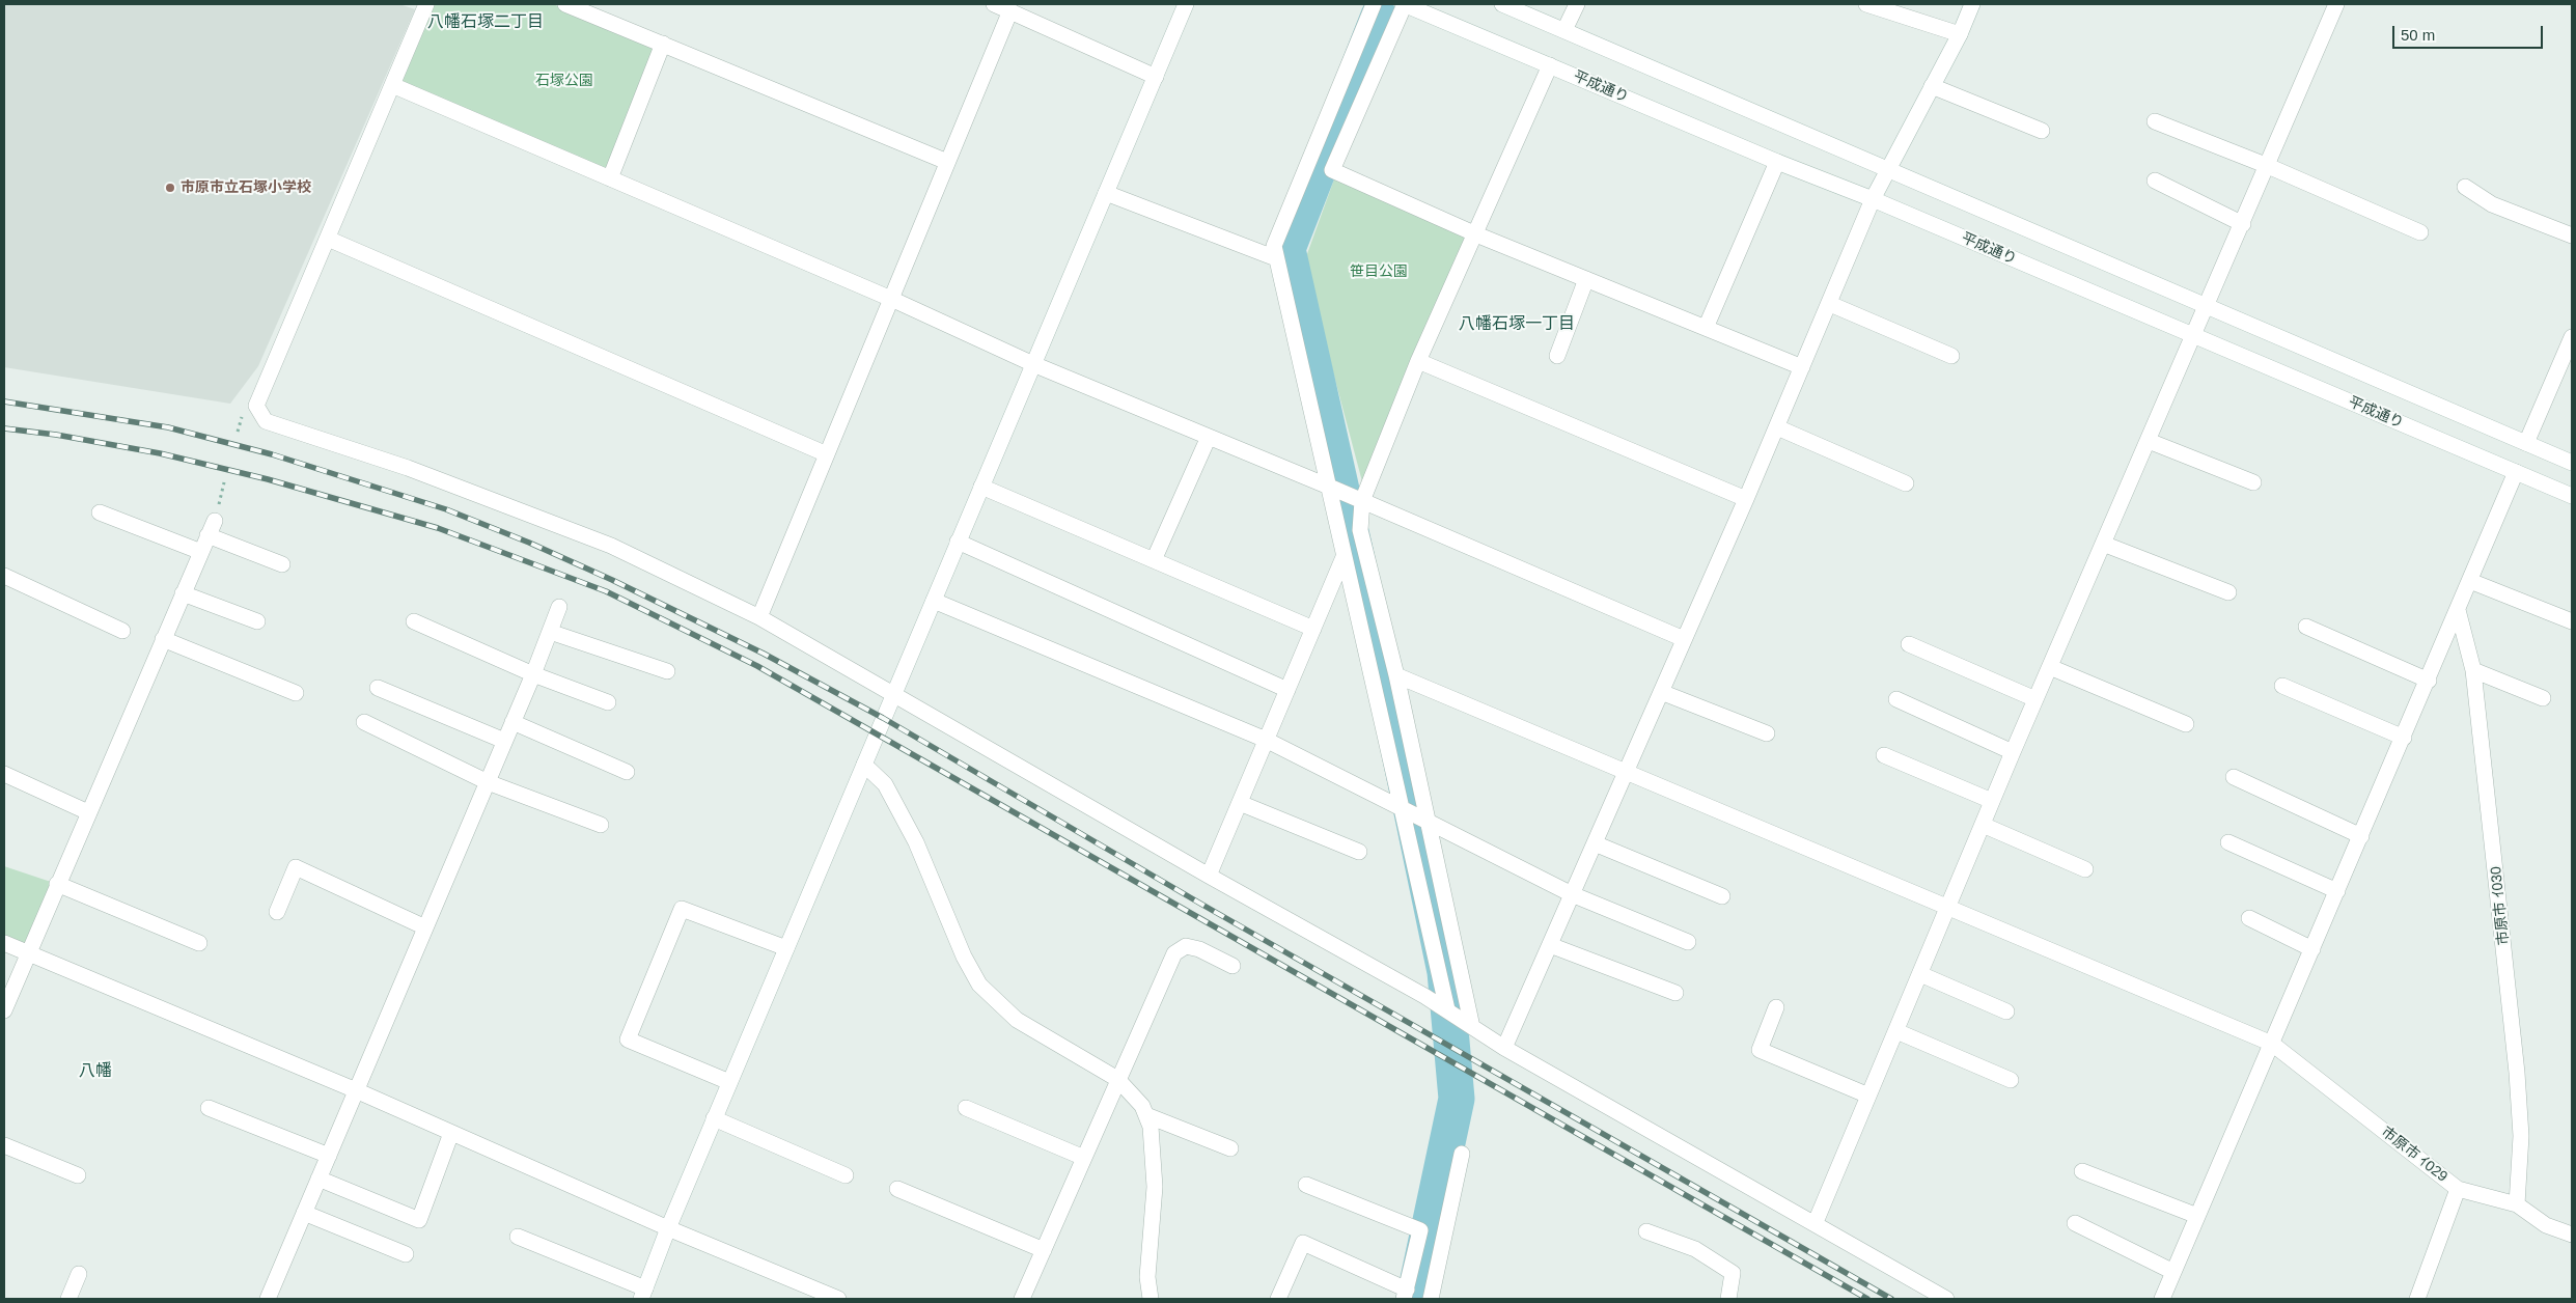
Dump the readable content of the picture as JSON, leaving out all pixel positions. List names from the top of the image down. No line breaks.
{"streets":{"street":["平成通り","市原市 ｲ030","市原市 ｲ029"]},"crossings":[["市原市 ｲ030","市原市 ｲ029"]],"districts":["八幡石塚二丁目","八幡石塚一丁目","八幡"],"parks":["石塚公園","笹目公園"],"places":["市原市立石塚小学校"],"scale_bar":"50 m"}
